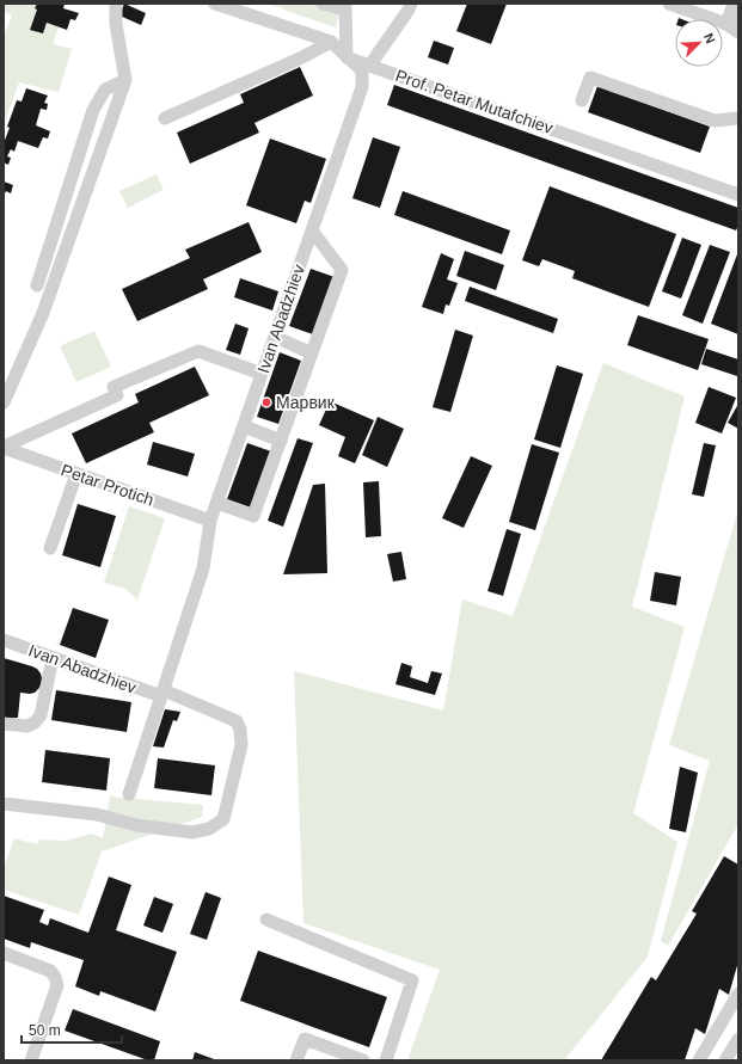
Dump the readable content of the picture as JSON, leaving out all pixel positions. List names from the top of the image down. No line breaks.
{"streets":{"street":["Prof. Petar Mutafchiev","Ivan Abadzhiev","Petar Protich"]},"crossings":[["Prof. Petar Mutafchiev","Ivan Abadzhiev"],["Ivan Abadzhiev","Petar Protich"]],"places":["Марвик"],"scale_bar":"50 m","north":"top right"}
